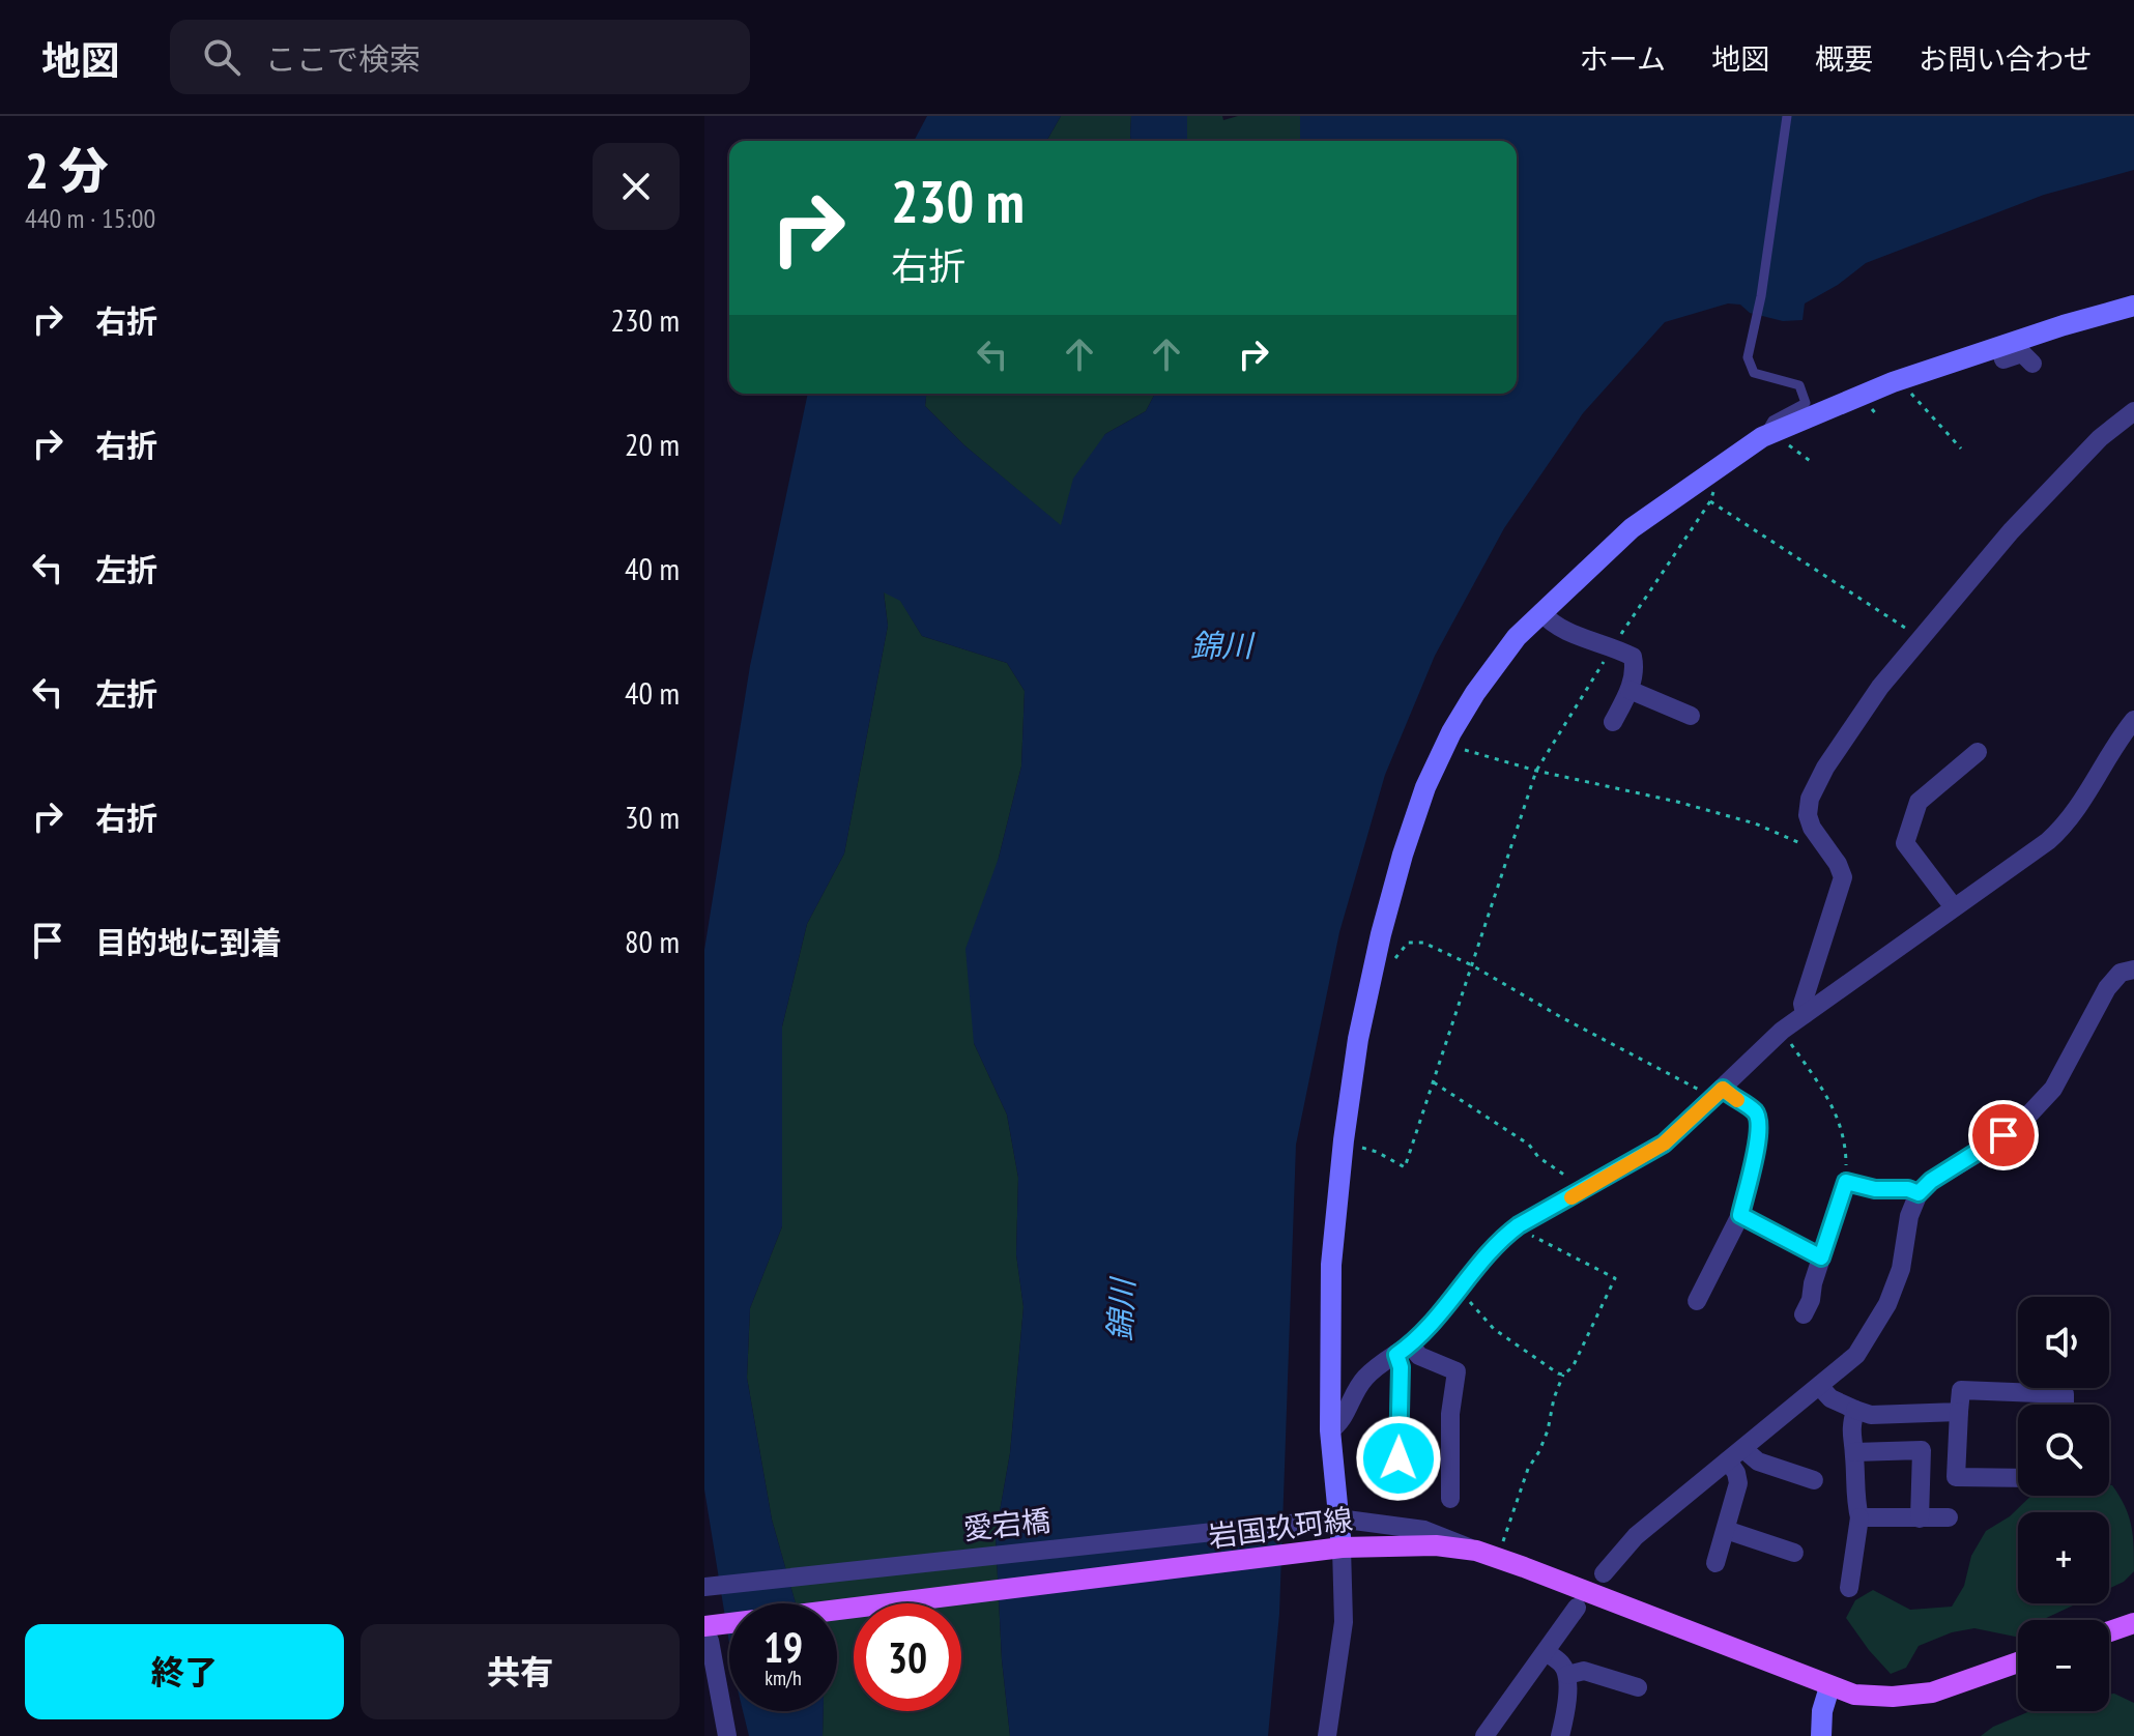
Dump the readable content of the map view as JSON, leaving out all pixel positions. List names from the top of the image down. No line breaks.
{"streets":{"main road":["岩国玖珂線"],"street":["愛宕橋"]},"crossings":[["愛宕橋","岩国玖珂線"]],"water":["錦川"],"page":{"header":"地図","search":"ここで検索","nav":["ホーム","地図","概要","お問い合わせ"],"heading":["2 分","440 m · 15:00"],"turn":["230 m","右折"],"list":[{"name":"右折","value":"230 m"},{"name":"右折","value":"20 m"},{"name":"左折","value":"40 m"},{"name":"左折","value":"40 m"},{"name":"右折","value":"30 m"},{"name":"目的地に到着","value":"80 m"}],"map_buttons":["+","−"],"speed":"19 km/h","limit":"30","buttons":["終了","共有"]}}
